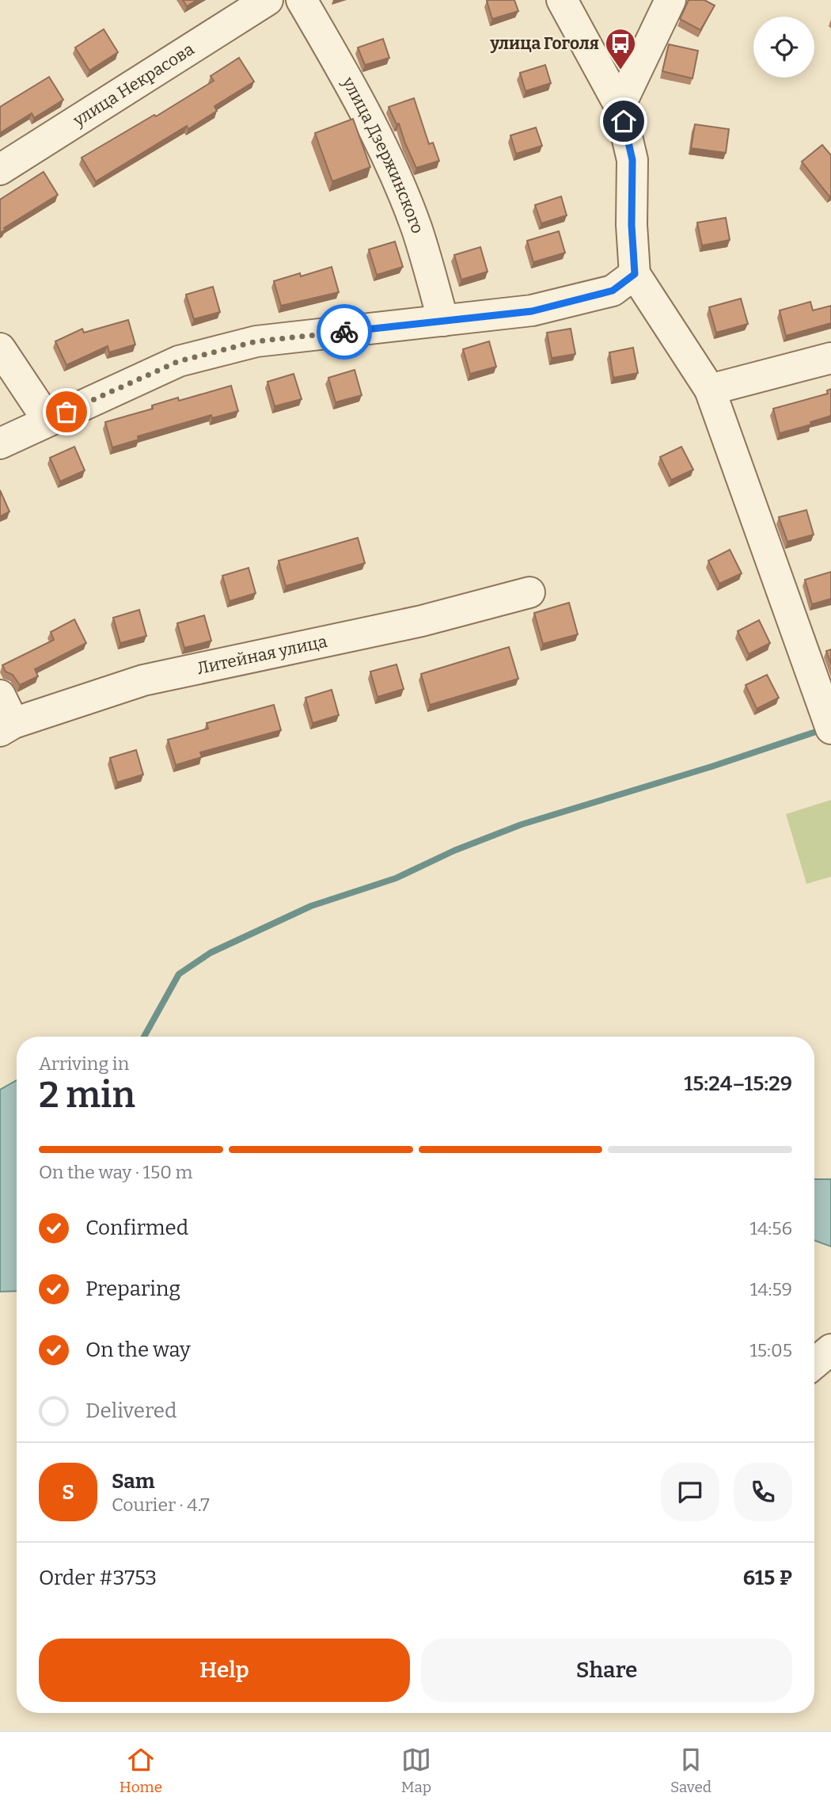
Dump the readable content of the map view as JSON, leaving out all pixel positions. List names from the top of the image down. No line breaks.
{"streets":{"street":["улица Некрасова","улица Дзержинского","Литейная улица"]},"places":{"bus stop":["улица Гоголя"]},"page":{"heading":["2 min","Arriving in","15:24–15:29"],"panel":["Sam","Courier · 4.7","Order #3753","615 ₽"],"bar":"On the way · 150 m","list":[["Confirmed","14:56"],["Preparing","14:59"],["On the way","15:05"],"Delivered"],"round":"S","buttons":["Help","Share"],"tabs":["Home","Map","Saved"]}}
